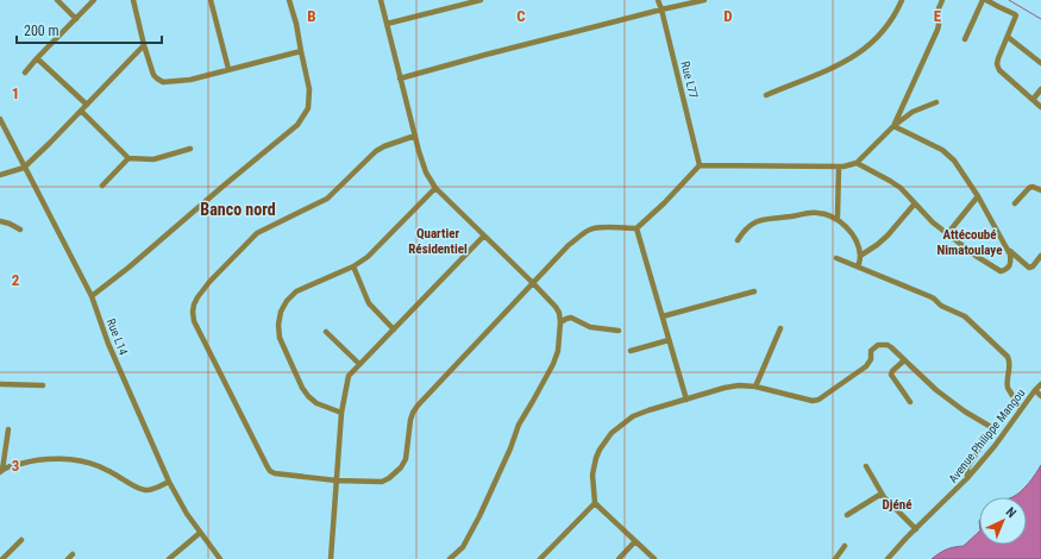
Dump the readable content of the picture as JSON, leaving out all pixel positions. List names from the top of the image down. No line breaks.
{"streets":{"street":["Rue L77","Rue L14","Avenue Philippe Mangou"]},"districts":["Banco nord","Quartier Résidentiel","Attécoubé Nimatoulaye","Djéné"],"scale_bar":"200 m","north":"top right","grid":{"columns":["B","C","D","E"],"rows":["1","2","3"]}}
